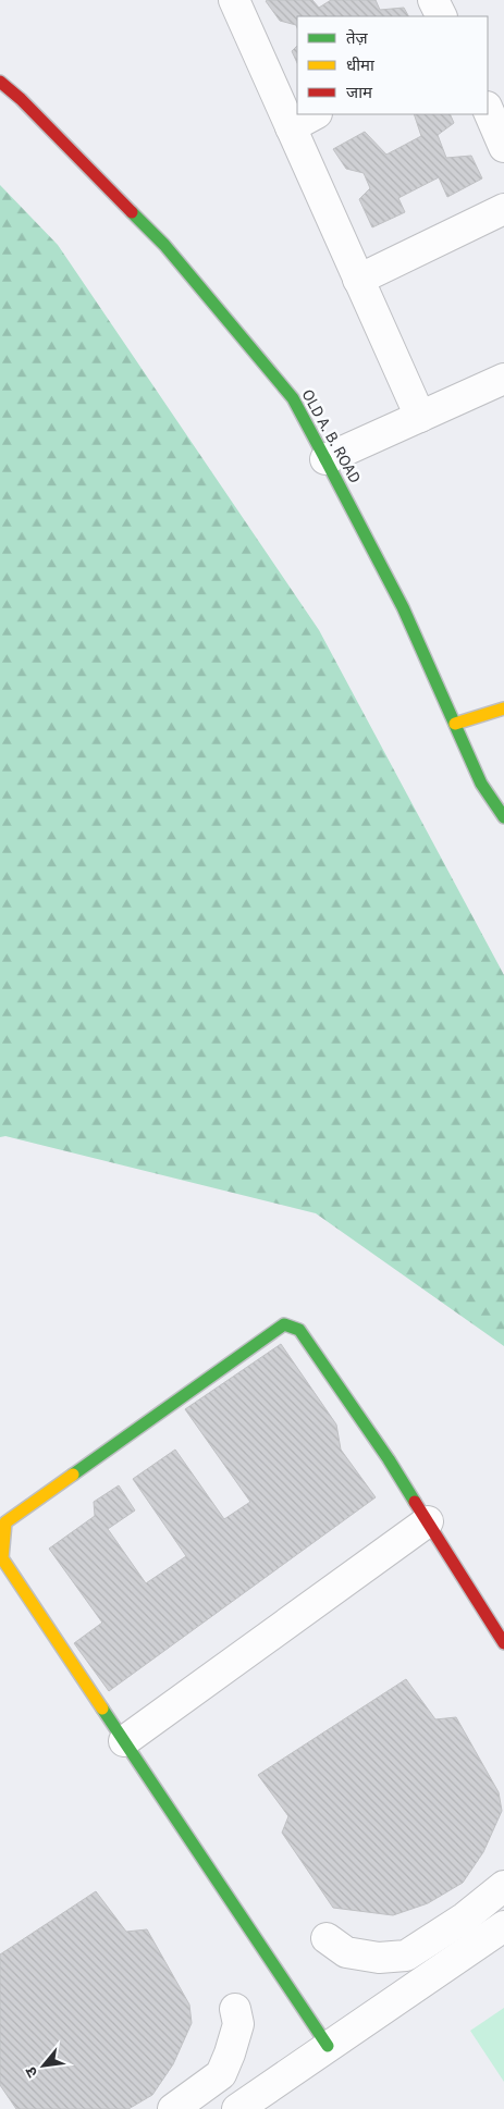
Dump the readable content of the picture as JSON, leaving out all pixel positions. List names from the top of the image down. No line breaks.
{"streets":{"street":["OLD A. B. ROAD"]},"legend":["तेज़","धीमा","जाम"],"north":"bottom left"}
